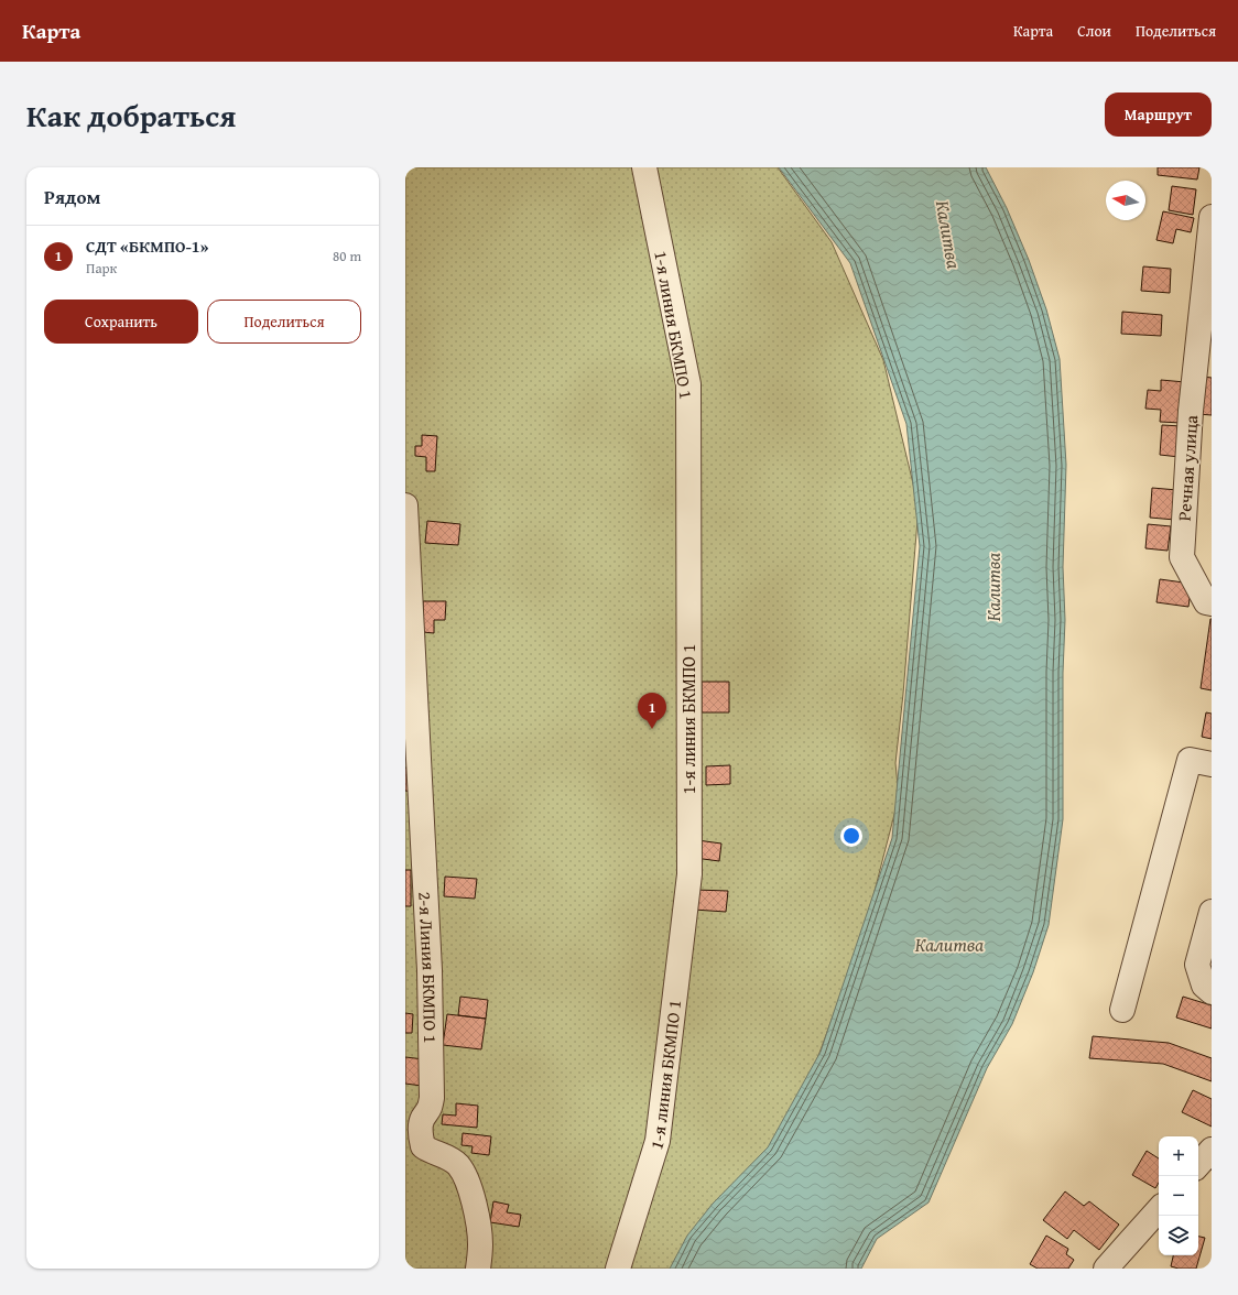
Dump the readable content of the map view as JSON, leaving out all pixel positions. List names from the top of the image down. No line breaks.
{"streets":{"street":["1-я линия БКМПО 1","Речная улица","2-я Линия БКМПО 1"]},"water":["Калитва"],"north":"left","page":{"header":"Карта","nav":["Карта","Слои","Поделиться"],"title":"Как добраться","buttons":["Маршрут",["Сохранить","Поделиться"]],"heading":"Рядом","list":[{"mark":"1","name":"СДТ «БКМПО-1»","note":"Парк","value":"80 m"}],"pins":"1","map_buttons":["+","−"]}}
